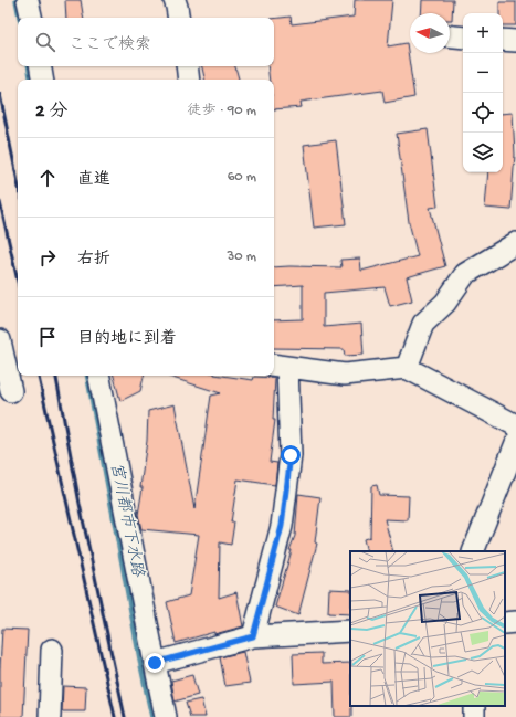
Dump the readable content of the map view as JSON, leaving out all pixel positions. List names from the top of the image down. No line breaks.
{"water":["宮川都市下水路"],"north":"left","page":{"map_buttons":["+","−"],"search":"ここで検索","heading":["2 分","徒歩 · 90 m"],"list":[["直進","60 m"],["右折","30 m"],"目的地に到着"]}}
